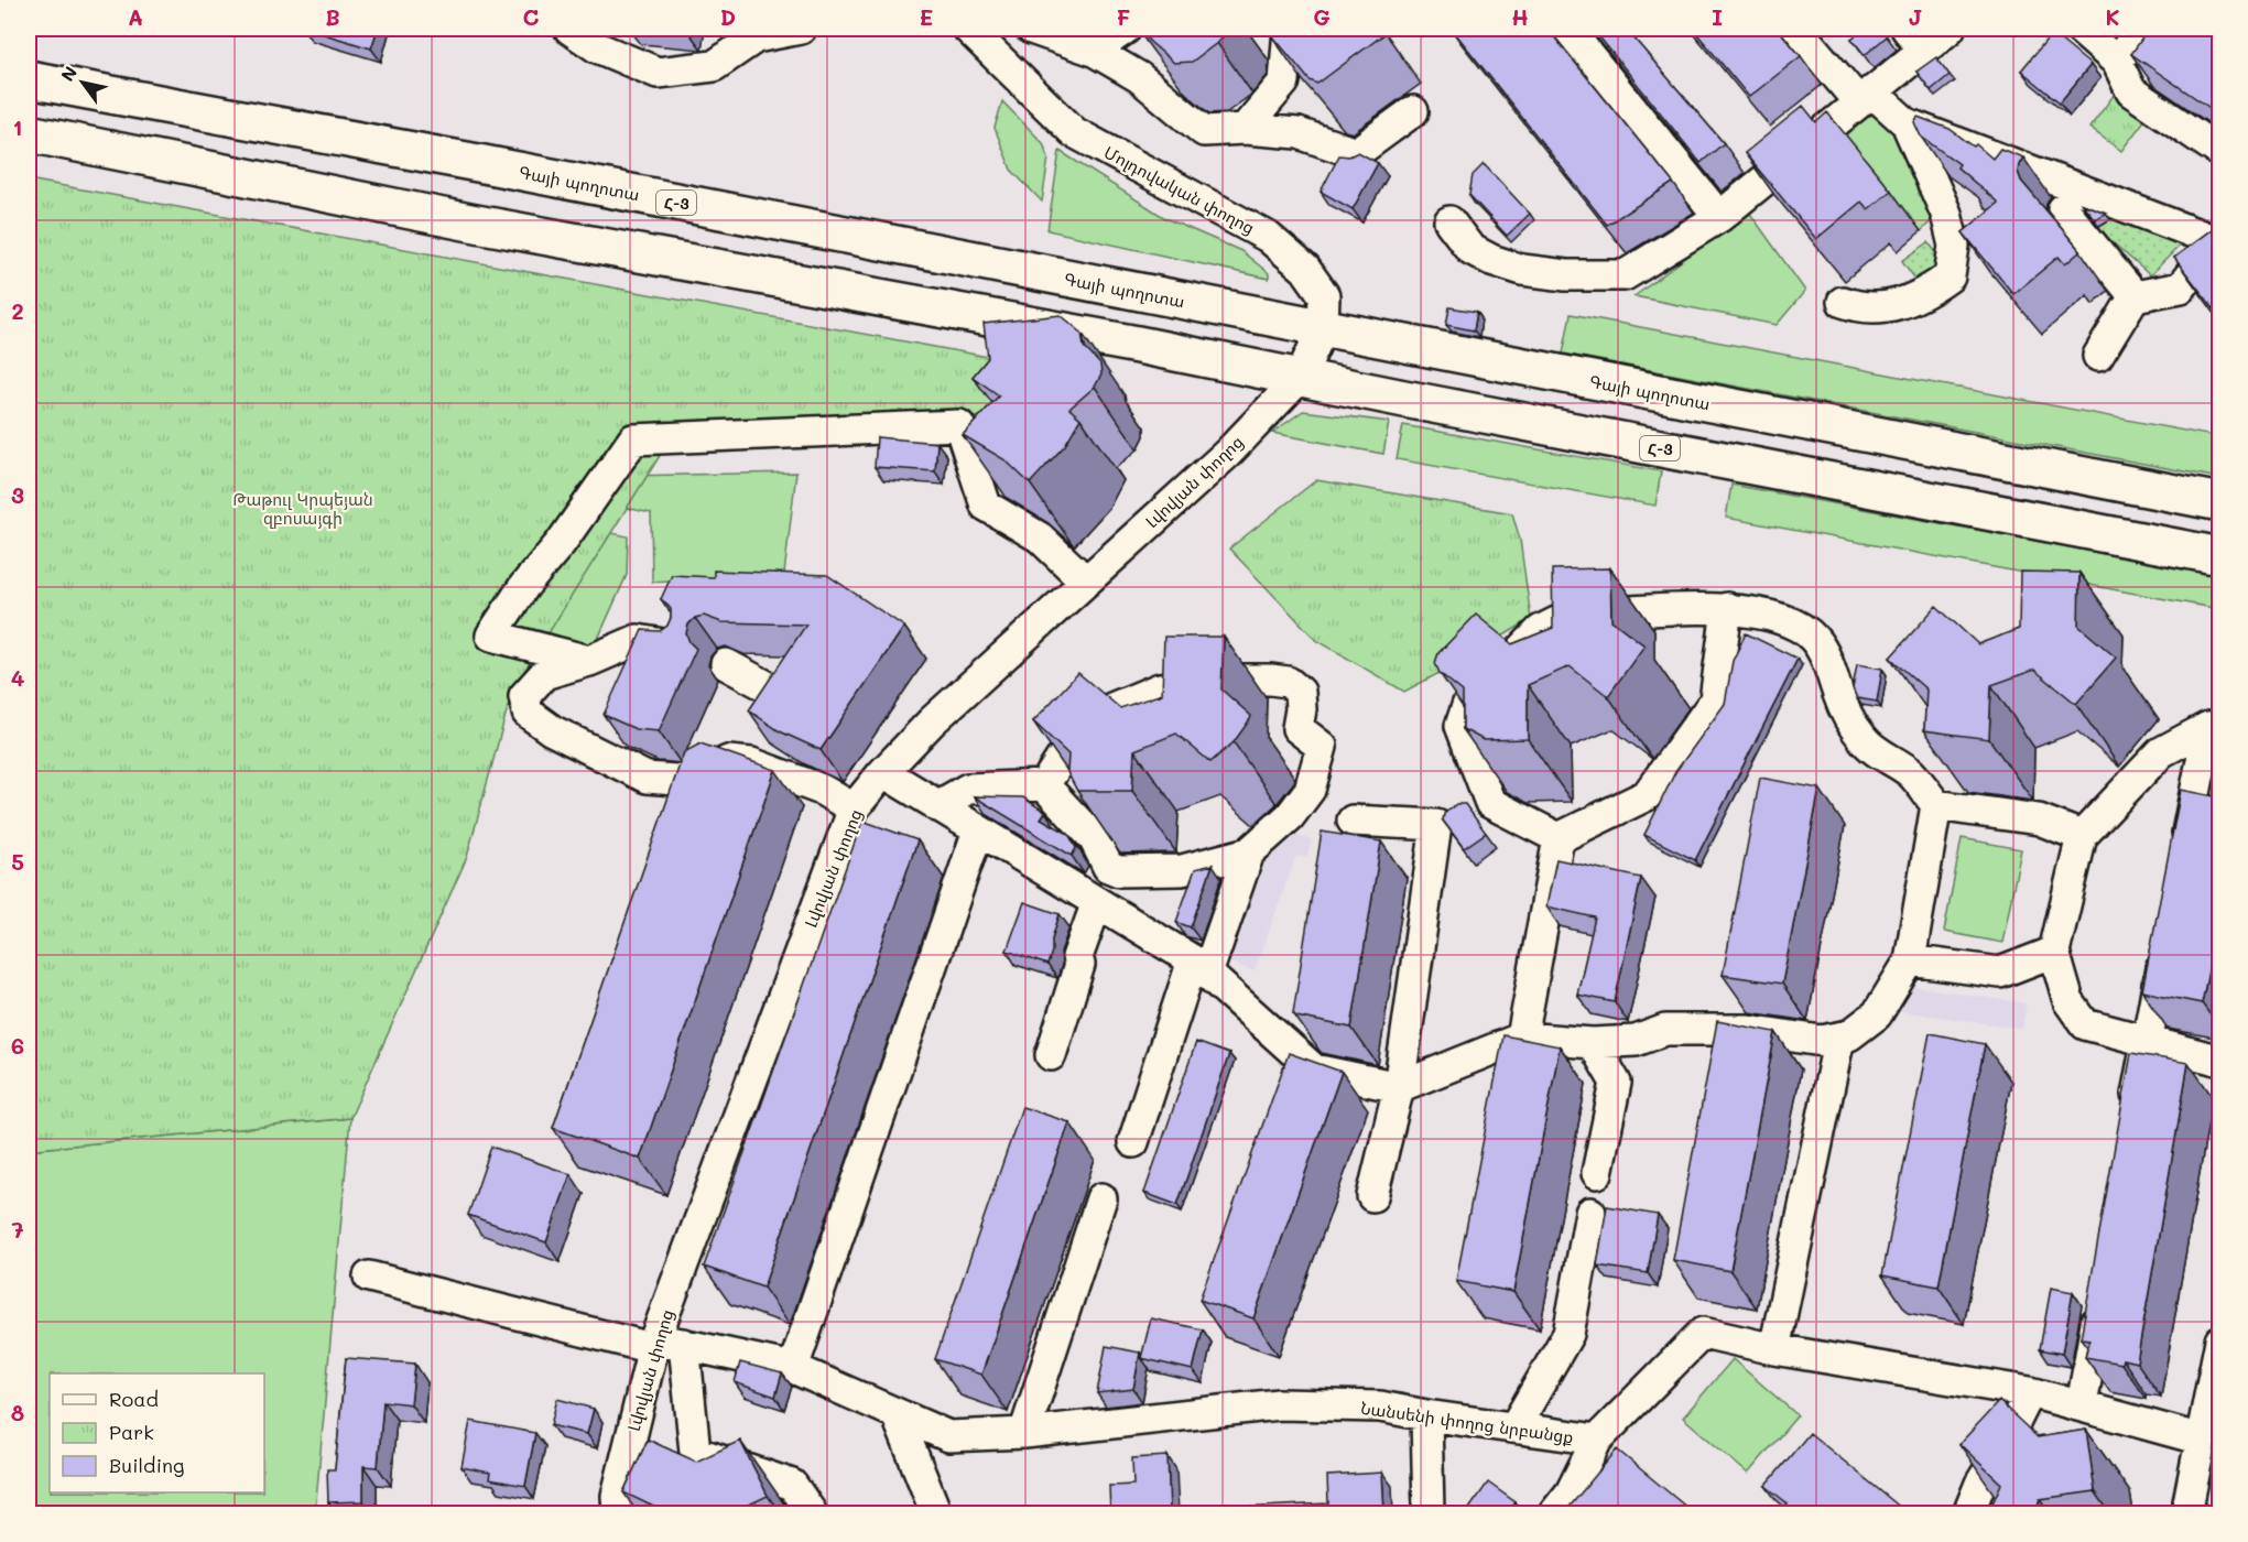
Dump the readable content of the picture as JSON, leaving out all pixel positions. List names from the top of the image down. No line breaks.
{"streets":{"main road":["Գայի պողոտա","Հ-3"],"street":["Մոլդովական փողոց","Լվովյան փողոց","Նանսենի փողոց նրբանցք"]},"crossings":[["Գայի պողոտա","Մոլդովական փողոց"],["Մոլդովական փողոց","Հ-3"],["Մոլդովական փողոց","Լվովյան փողոց"],["Հ-3","Լվովյան փողոց"],["Լվովյան փողոց","Նանսենի փողոց նրբանցք"]],"parks":["Թաթուլ Կրպեյան զբոսայգի"],"legend":["Road","Park","Building"],"north":"top left","grid":{"columns":["A","B","C","D","E","F","G","H","I","J","K"],"rows":["1","2","3","4","5","6","7","8"]}}
